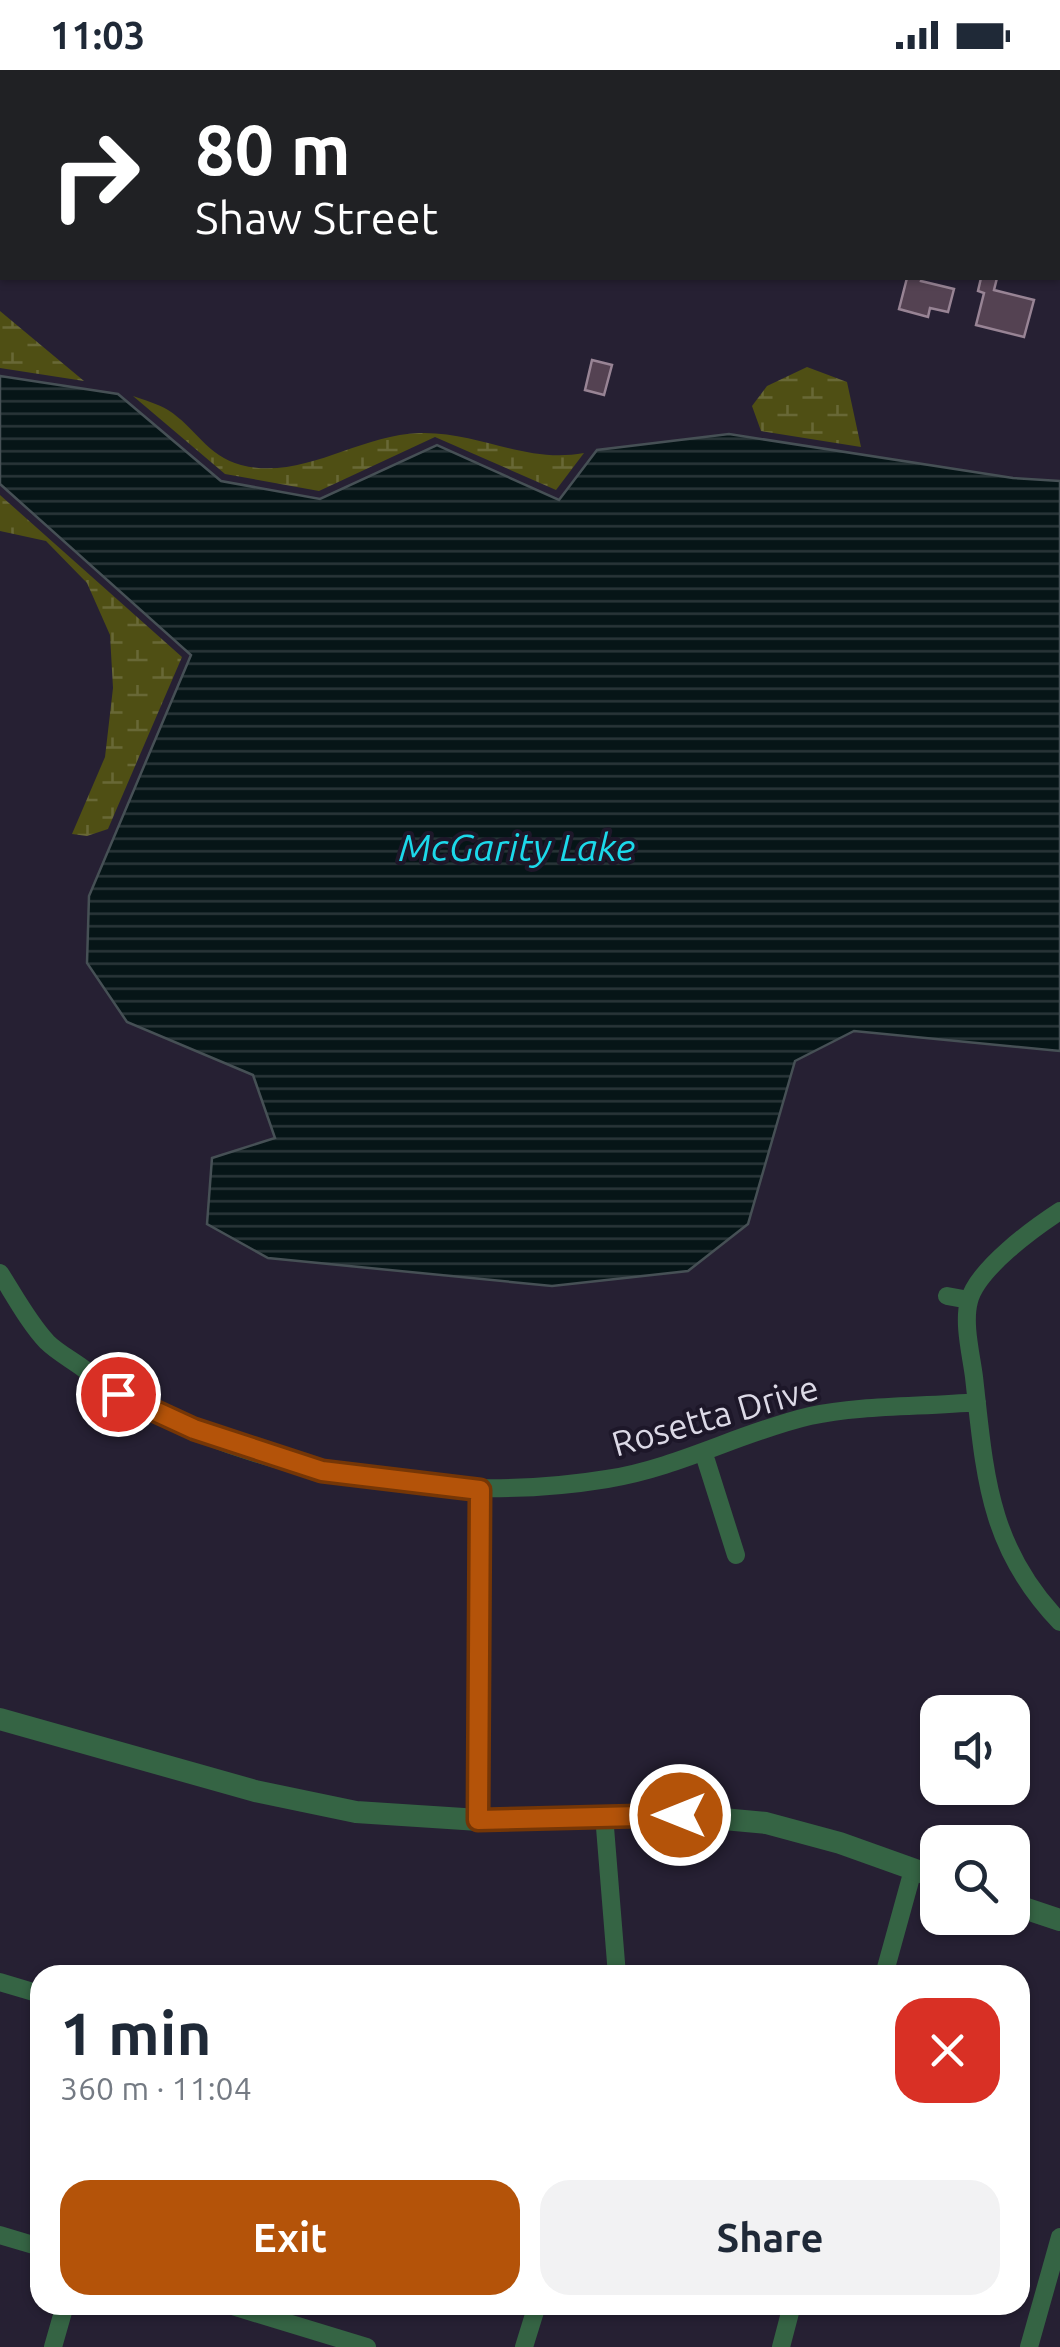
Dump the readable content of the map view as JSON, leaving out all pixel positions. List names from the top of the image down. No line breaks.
{"streets":{"street":["Rosetta Drive"]},"water":["McGarity Lake"],"page":{"status":"11:03","turn":["80 m","Shaw Street"],"heading":["1 min","360 m · 11:04"],"buttons":["Exit","Share"]}}
